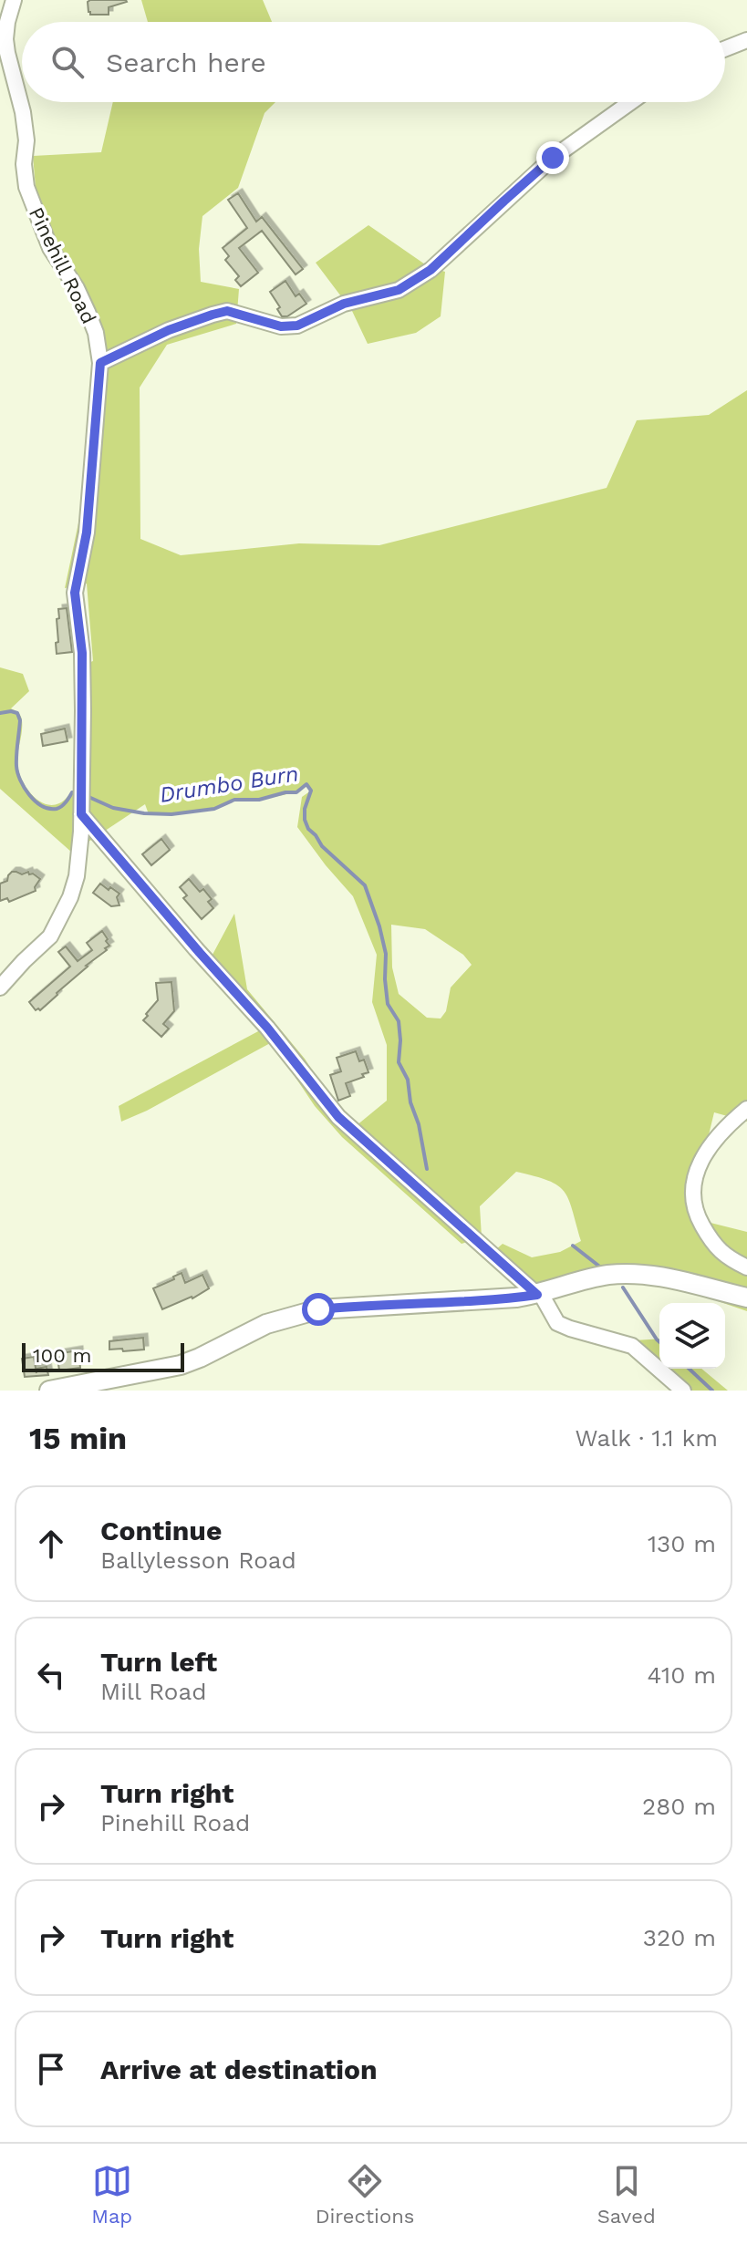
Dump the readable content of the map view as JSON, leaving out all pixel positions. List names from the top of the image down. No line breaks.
{"streets":{"street":["Pinehill Road"]},"water":["Drumbo Burn"],"scale_bar":"100 m","page":{"search":"Search here","scale":"100 m","heading":["15 min","Walk · 1.1 km"],"list":[["Continue","Ballylesson Road","130 m"],["Turn left","Mill Road","410 m"],["Turn right","Pinehill Road","280 m"],["Turn right","320 m"],"Arrive at destination"],"nav":["Map","Directions","Saved"]}}
